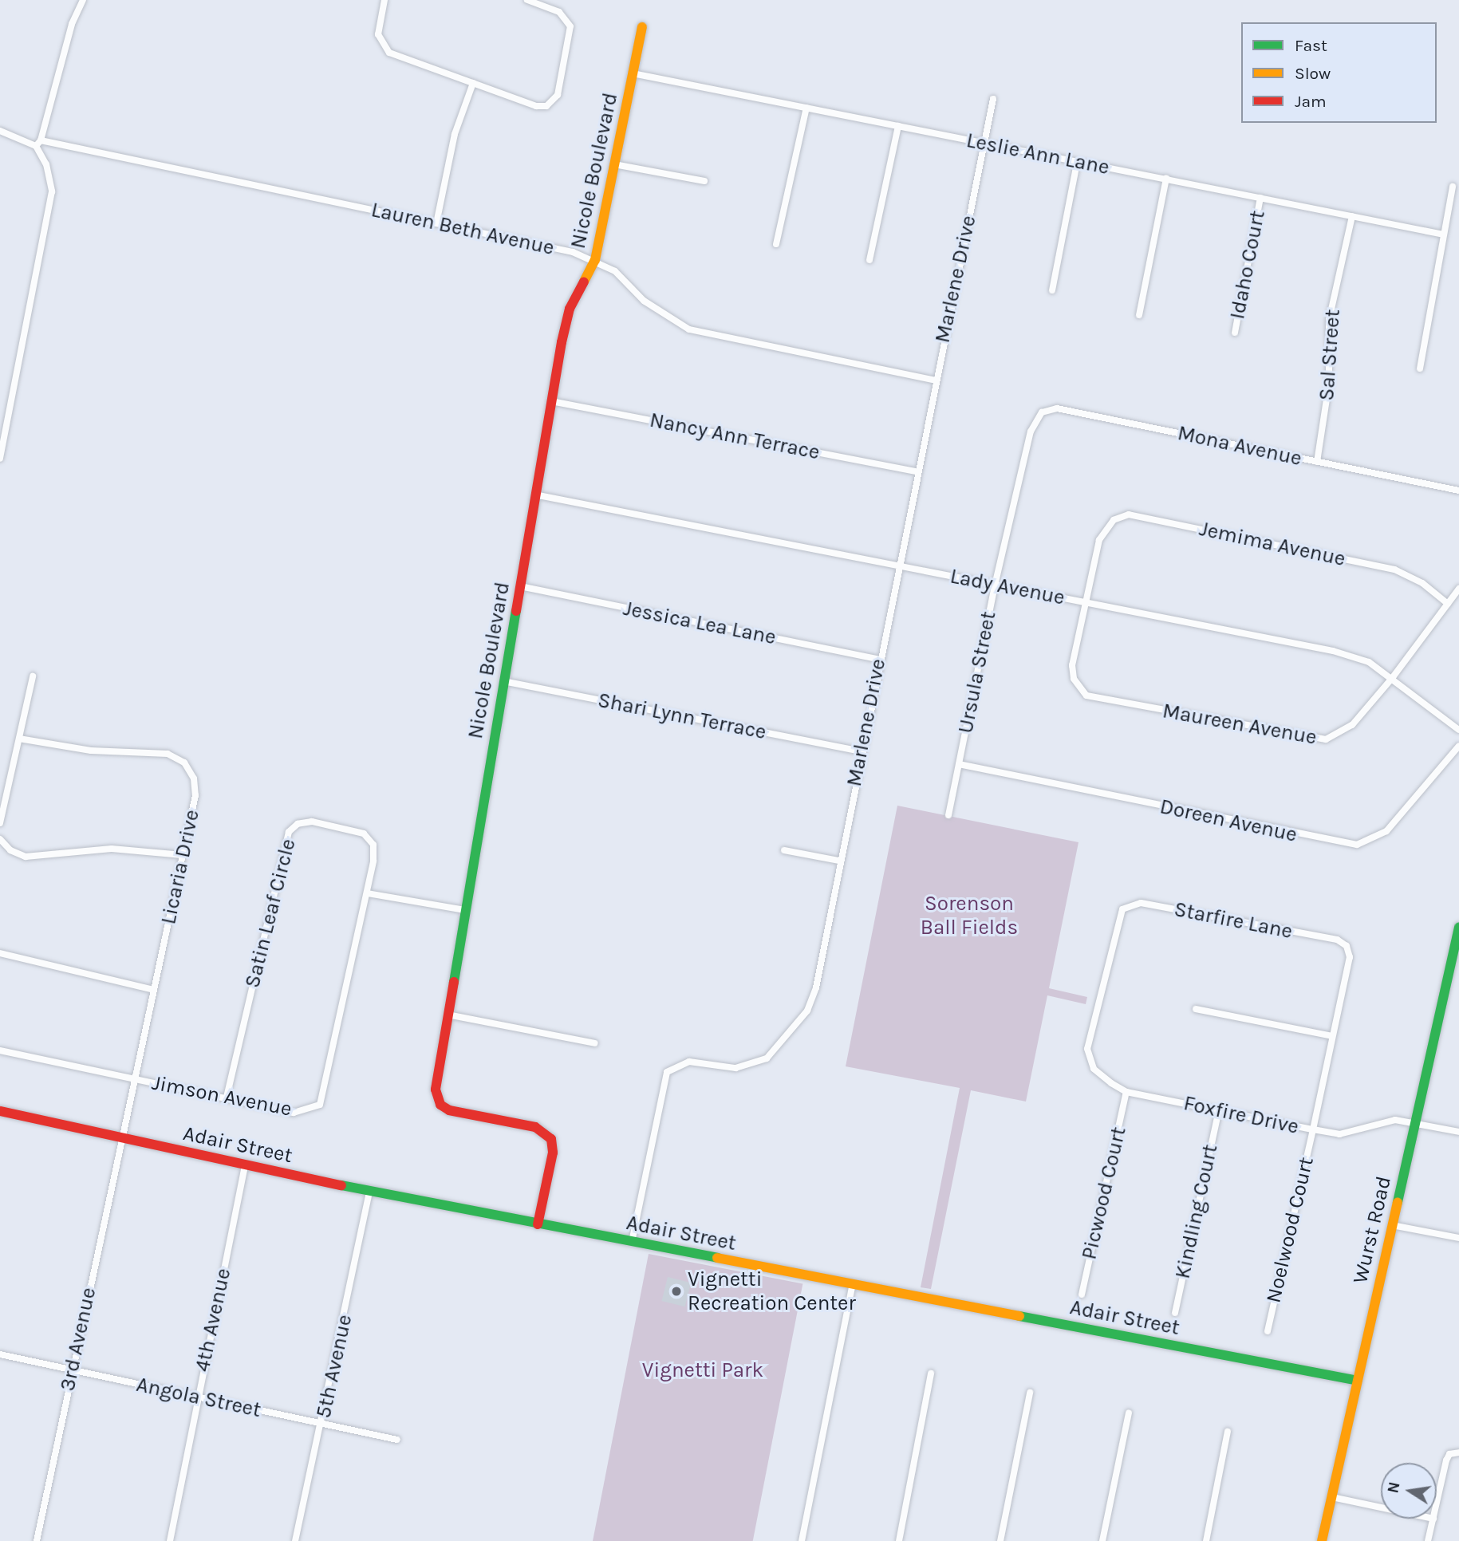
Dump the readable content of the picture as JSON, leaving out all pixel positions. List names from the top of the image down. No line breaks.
{"streets":{"street":["Leslie Ann Lane","Nicole Boulevard","Lauren Beth Avenue","Idaho Court","Marlene Drive","Sal Street","Nancy Ann Terrace","Mona Avenue","Jemima Avenue","Lady Avenue","Jessica Lea Lane","Ursula Street","Shari Lynn Terrace","Maureen Avenue","Doreen Avenue","Licaria Drive","Satin Leaf Circle","Starfire Lane","Jimson Avenue","Foxfire Drive","Adair Street","Picwood Court","Kindling Court","Noelwood Court","Wurst Road","4th Avenue","3rd Avenue","5th Avenue","Angola Street"]},"crossings":[["Leslie Ann Lane","Nicole Boulevard"],["Leslie Ann Lane","Idaho Court"],["Leslie Ann Lane","Marlene Drive"],["Leslie Ann Lane","Sal Street"],["Nicole Boulevard","Lauren Beth Avenue"],["Nicole Boulevard","Nancy Ann Terrace"],["Nicole Boulevard","Lady Avenue"],["Nicole Boulevard","Jessica Lea Lane"],["Nicole Boulevard","Shari Lynn Terrace"],["Nicole Boulevard","Adair Street"],["Lauren Beth Avenue","Marlene Drive"],["Marlene Drive","Nancy Ann Terrace"],["Marlene Drive","Lady Avenue"],["Marlene Drive","Jessica Lea Lane"],["Marlene Drive","Shari Lynn Terrace"],["Marlene Drive","Adair Street"],["Sal Street","Mona Avenue"],["Mona Avenue","Ursula Street"],["Jemima Avenue","Lady Avenue"],["Jemima Avenue","Maureen Avenue"],["Lady Avenue","Ursula Street"],["Lady Avenue","Maureen Avenue"],["Ursula Street","Doreen Avenue"],["Licaria Drive","Jimson Avenue"],["Licaria Drive","Adair Street"],["Licaria Drive","3rd Avenue"],["Satin Leaf Circle","Jimson Avenue"],["Starfire Lane","Foxfire Drive"],["Starfire Lane","Noelwood Court"],["Foxfire Drive","Picwood Court"],["Foxfire Drive","Kindling Court"],["Foxfire Drive","Noelwood Court"],["Foxfire Drive","Wurst Road"],["Adair Street","Wurst Road"],["Adair Street","4th Avenue"],["Adair Street","3rd Avenue"],["Adair Street","5th Avenue"],["4th Avenue","Angola Street"],["3rd Avenue","Angola Street"],["5th Avenue","Angola Street"]],"parks":["Sorenson Ball Fields","Vignetti Park"],"places":["Vignetti Recreation Center"],"legend":["Fast","Slow","Jam"],"north":"left"}
